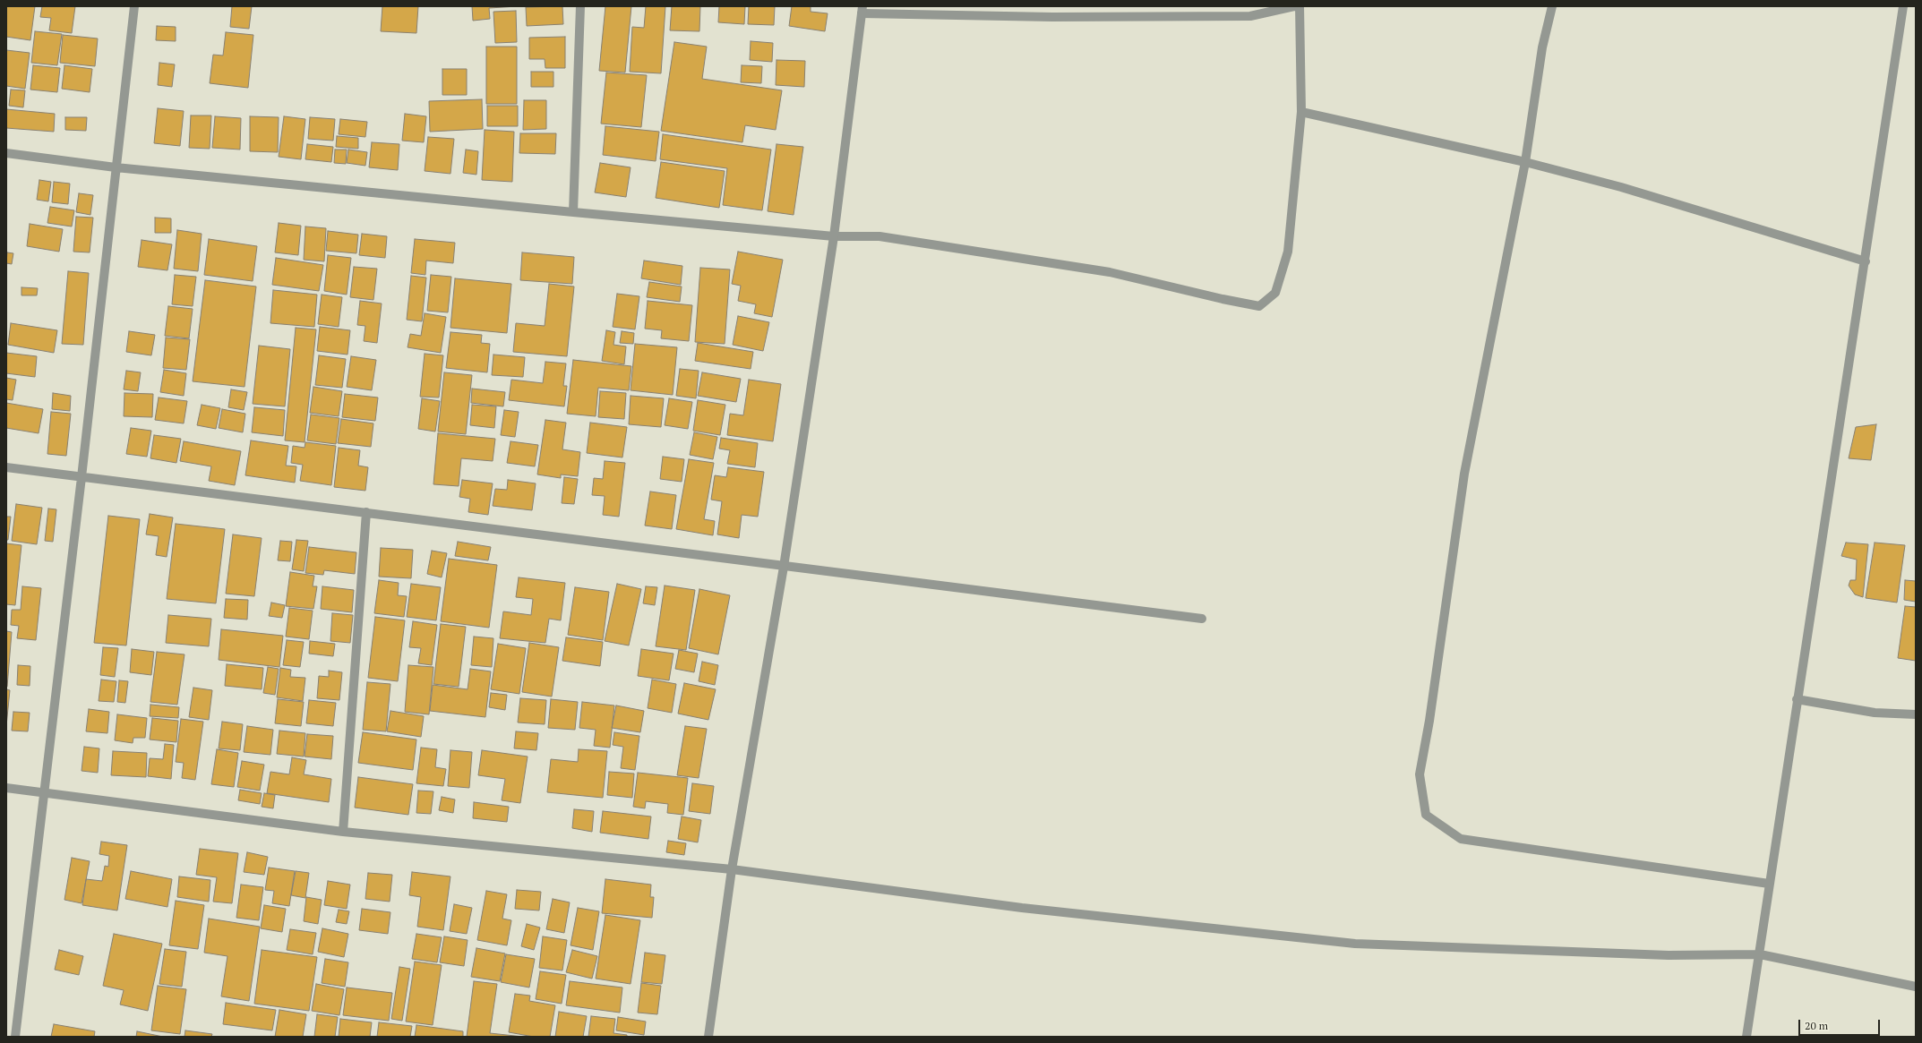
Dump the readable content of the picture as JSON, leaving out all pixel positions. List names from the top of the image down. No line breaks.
{"scale_bar":"20 m"}
